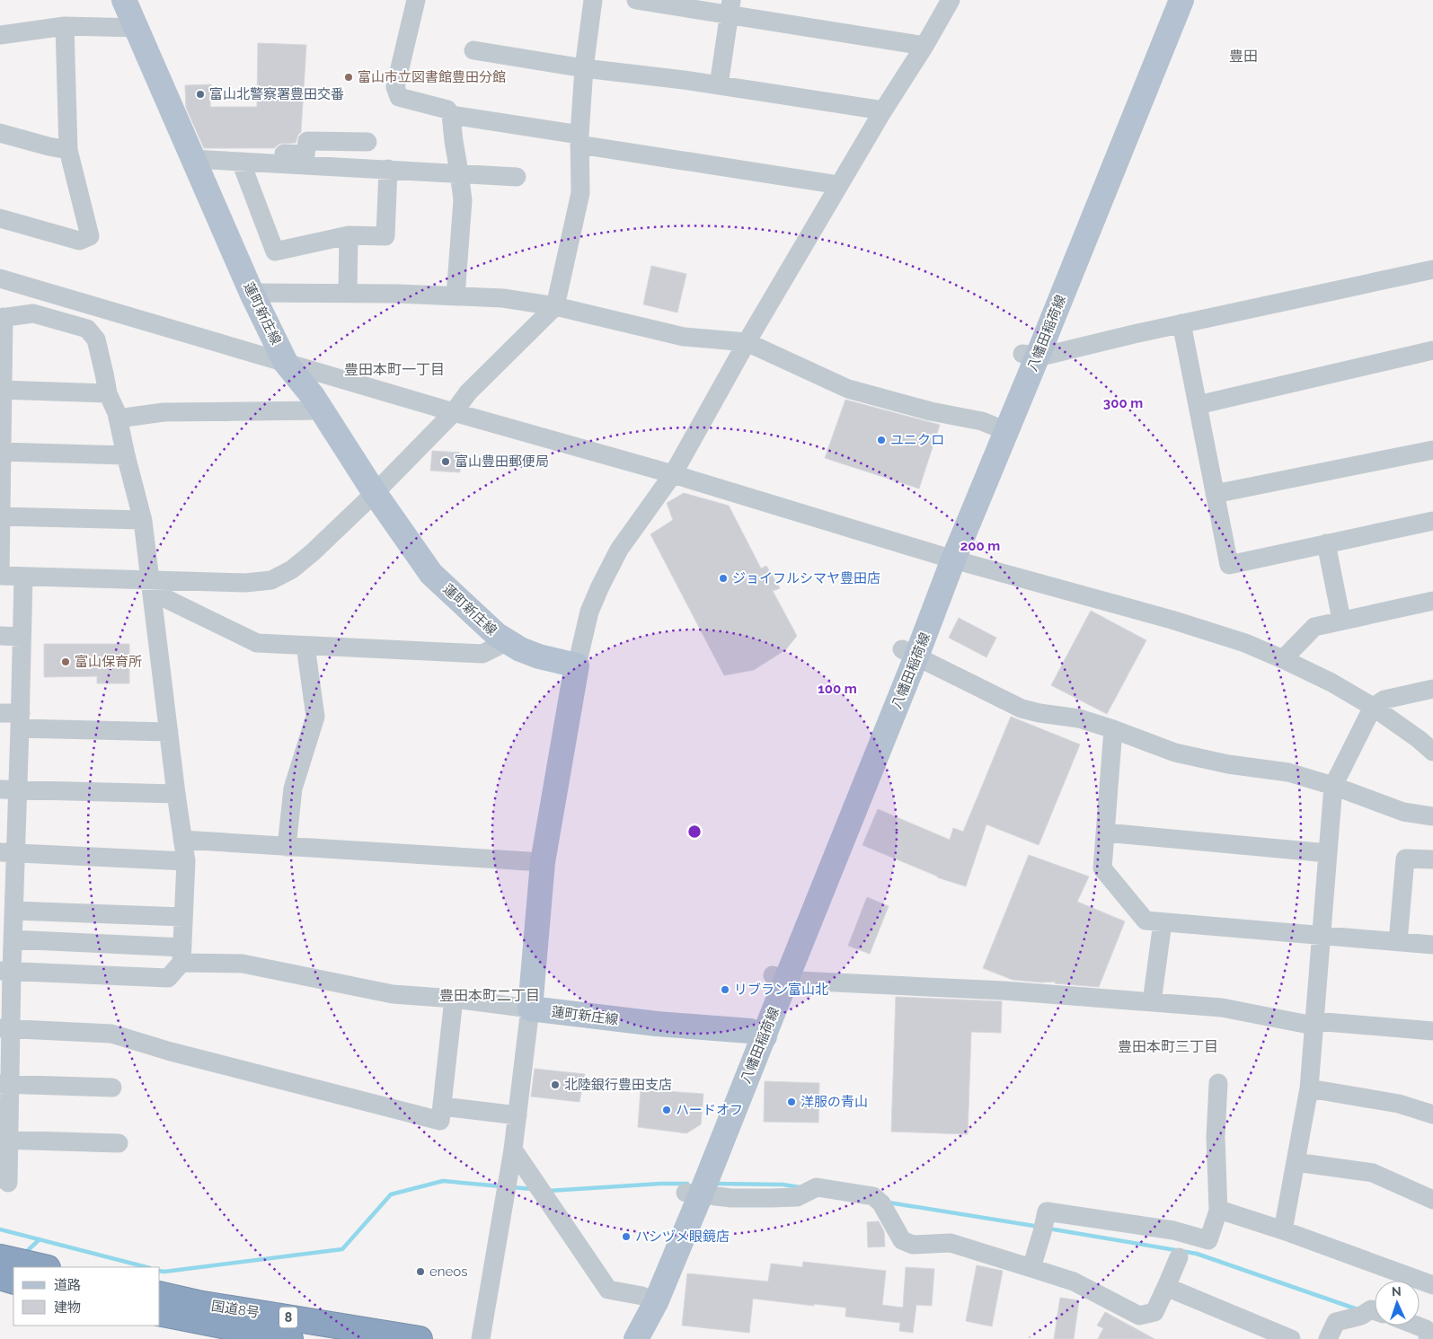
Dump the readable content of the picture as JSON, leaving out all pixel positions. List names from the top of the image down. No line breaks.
{"streets":{"highway":["国道8号","8"],"main road":["蓮町新庄線","八幡田稲荷線"]},"crossings":[["蓮町新庄線","八幡田稲荷線"]],"districts":["豊田","豊田本町一丁目","豊田本町二丁目","豊田本町三丁目"],"places":["富山市立図書館豊田分館","富山北警察署豊田交番","ユニクロ","富山豊田郵便局","ジョイフルシマヤ豊田店","富山保育所","リブラン富山北","北陸銀行豊田支店","洋服の青山","ハードオフ","ハシヅメ眼鏡店","eneos"],"legend":["道路","建物"],"north":"top","rings":["300 m","200 m","100 m"]}
